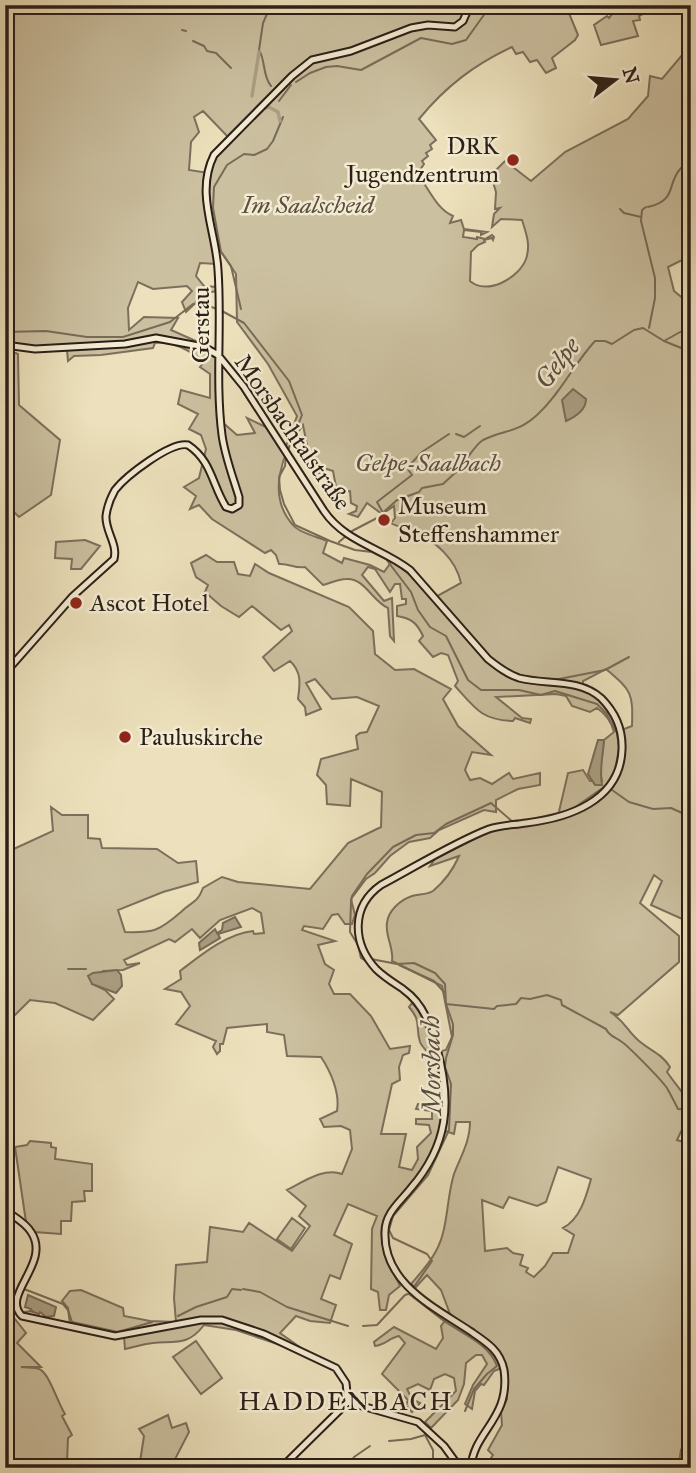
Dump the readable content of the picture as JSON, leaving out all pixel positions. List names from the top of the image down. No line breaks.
{"streets":{"main road":["Gerstau","Morsbachtalstraße"]},"crossings":[["Gerstau","Morsbachtalstraße"]],"districts":["HADDENBACH"],"water":["Gelpe","Morsbach"],"parks":["Im Saalscheid","Gelpe-Saalbach"],"places":["DRK Jugendzentrum","Museum Steffenshammer","Ascot Hotel","Pauluskirche"],"north":"right"}
